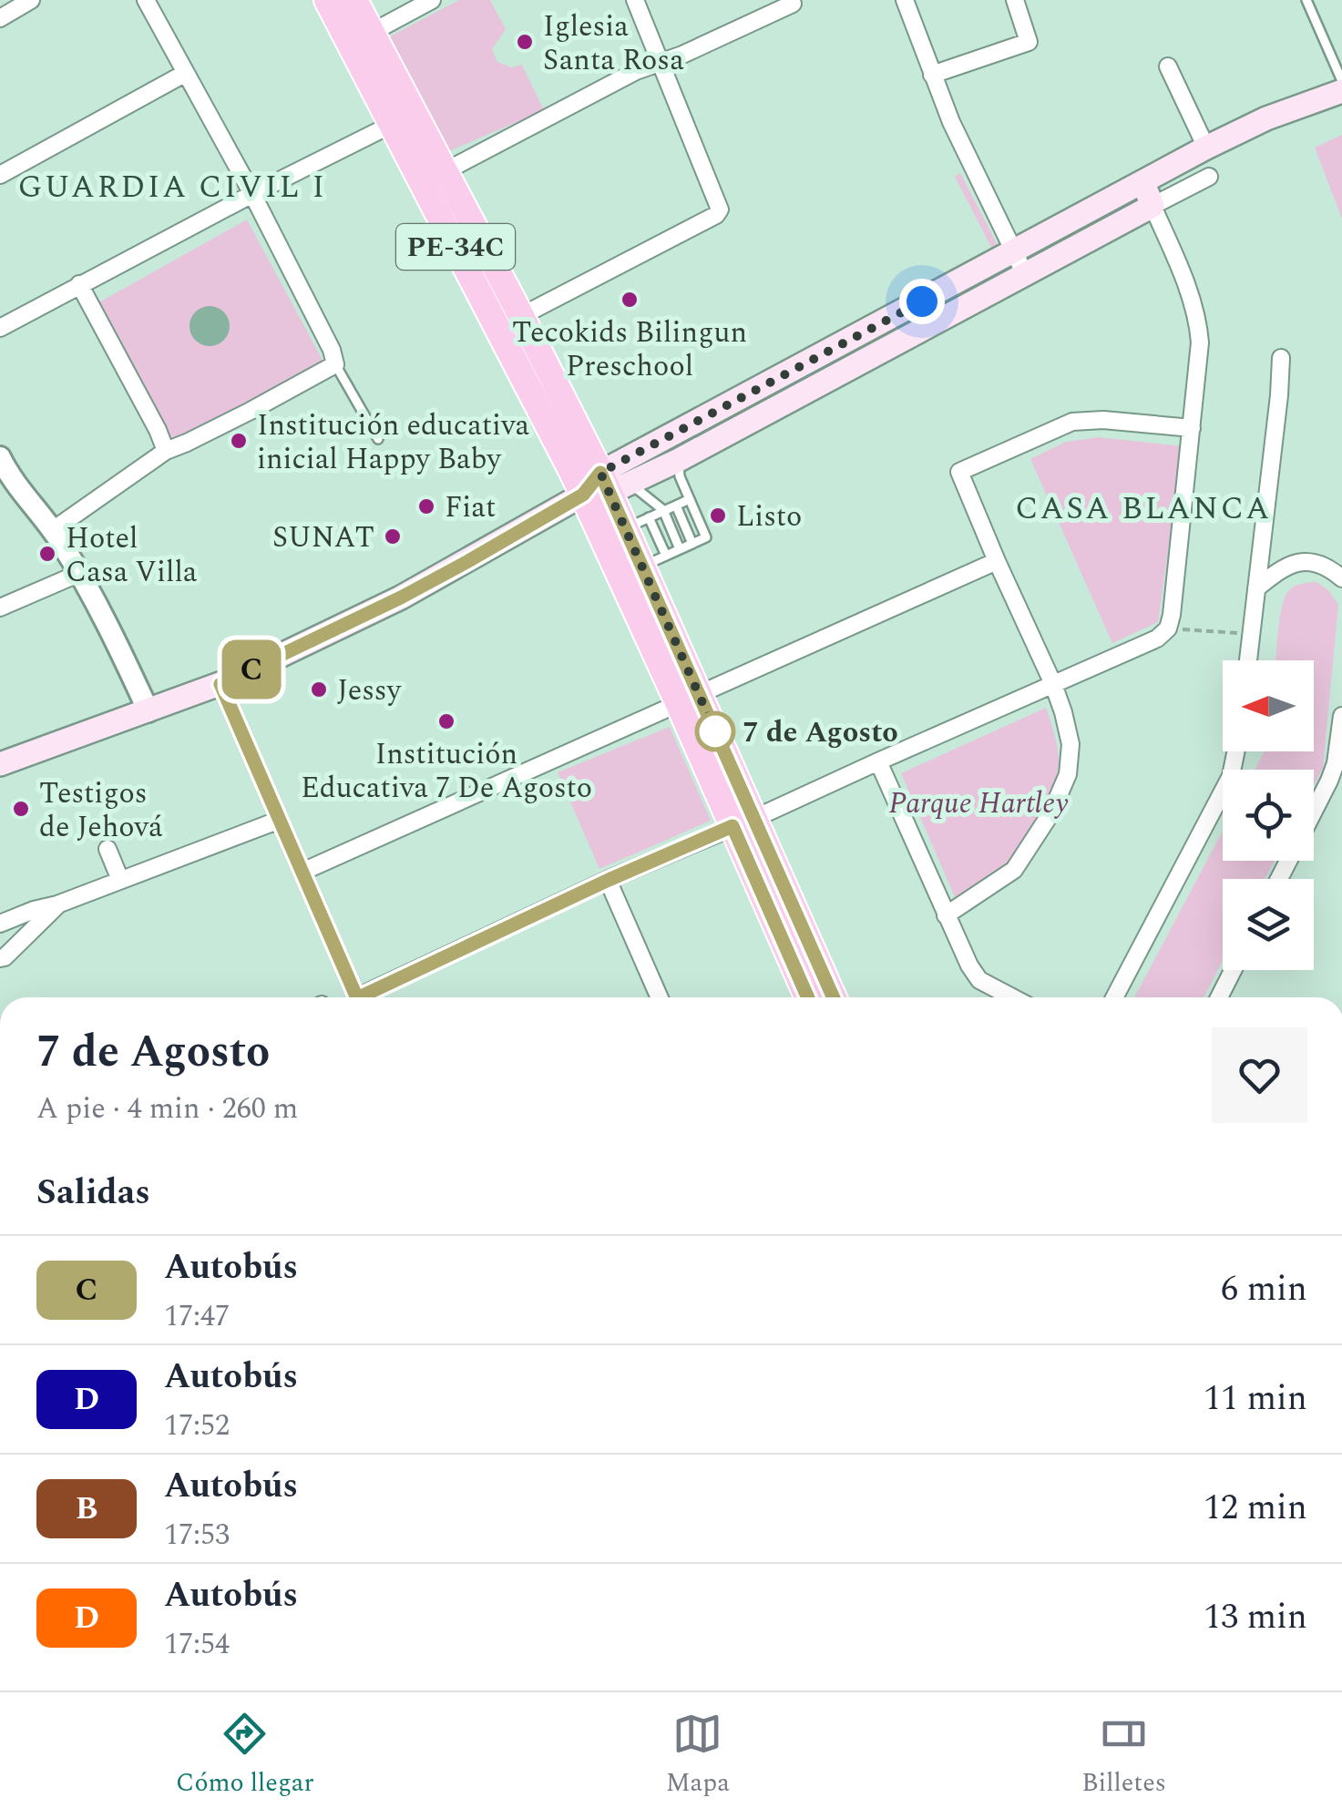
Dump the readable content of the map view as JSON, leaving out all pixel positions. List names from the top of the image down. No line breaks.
{"streets":{"main road":["PE-34C"]},"districts":["GUARDIA CIVIL I","CASA BLANCA"],"parks":["Parque Hartley"],"places":["Iglesia Santa Rosa","Tecokids Bilingun Preschool","Institución educativa inicial Happy Baby","Fiat","Listo","SUNAT","Hotel Casa Villa","Jessy","Institución Educativa 7 De Agosto","7 de Agosto","Testigos de Jehová"],"lines":["bus line C"],"north":"left","page":{"on_map":"C","heading":[["7 de Agosto","A pie · 4 min · 260 m"],"Salidas"],"list":[{"mark":"C","name":"Autobús","note":"17:47","value":"6 min"},{"mark":"D","name":"Autobús","note":"17:52","value":"11 min"},{"mark":"B","name":"Autobús","note":"17:53","value":"12 min"},{"mark":"D","name":"Autobús","note":"17:54","value":"13 min"}],"tabs":["Cómo llegar","Mapa","Billetes"]}}
